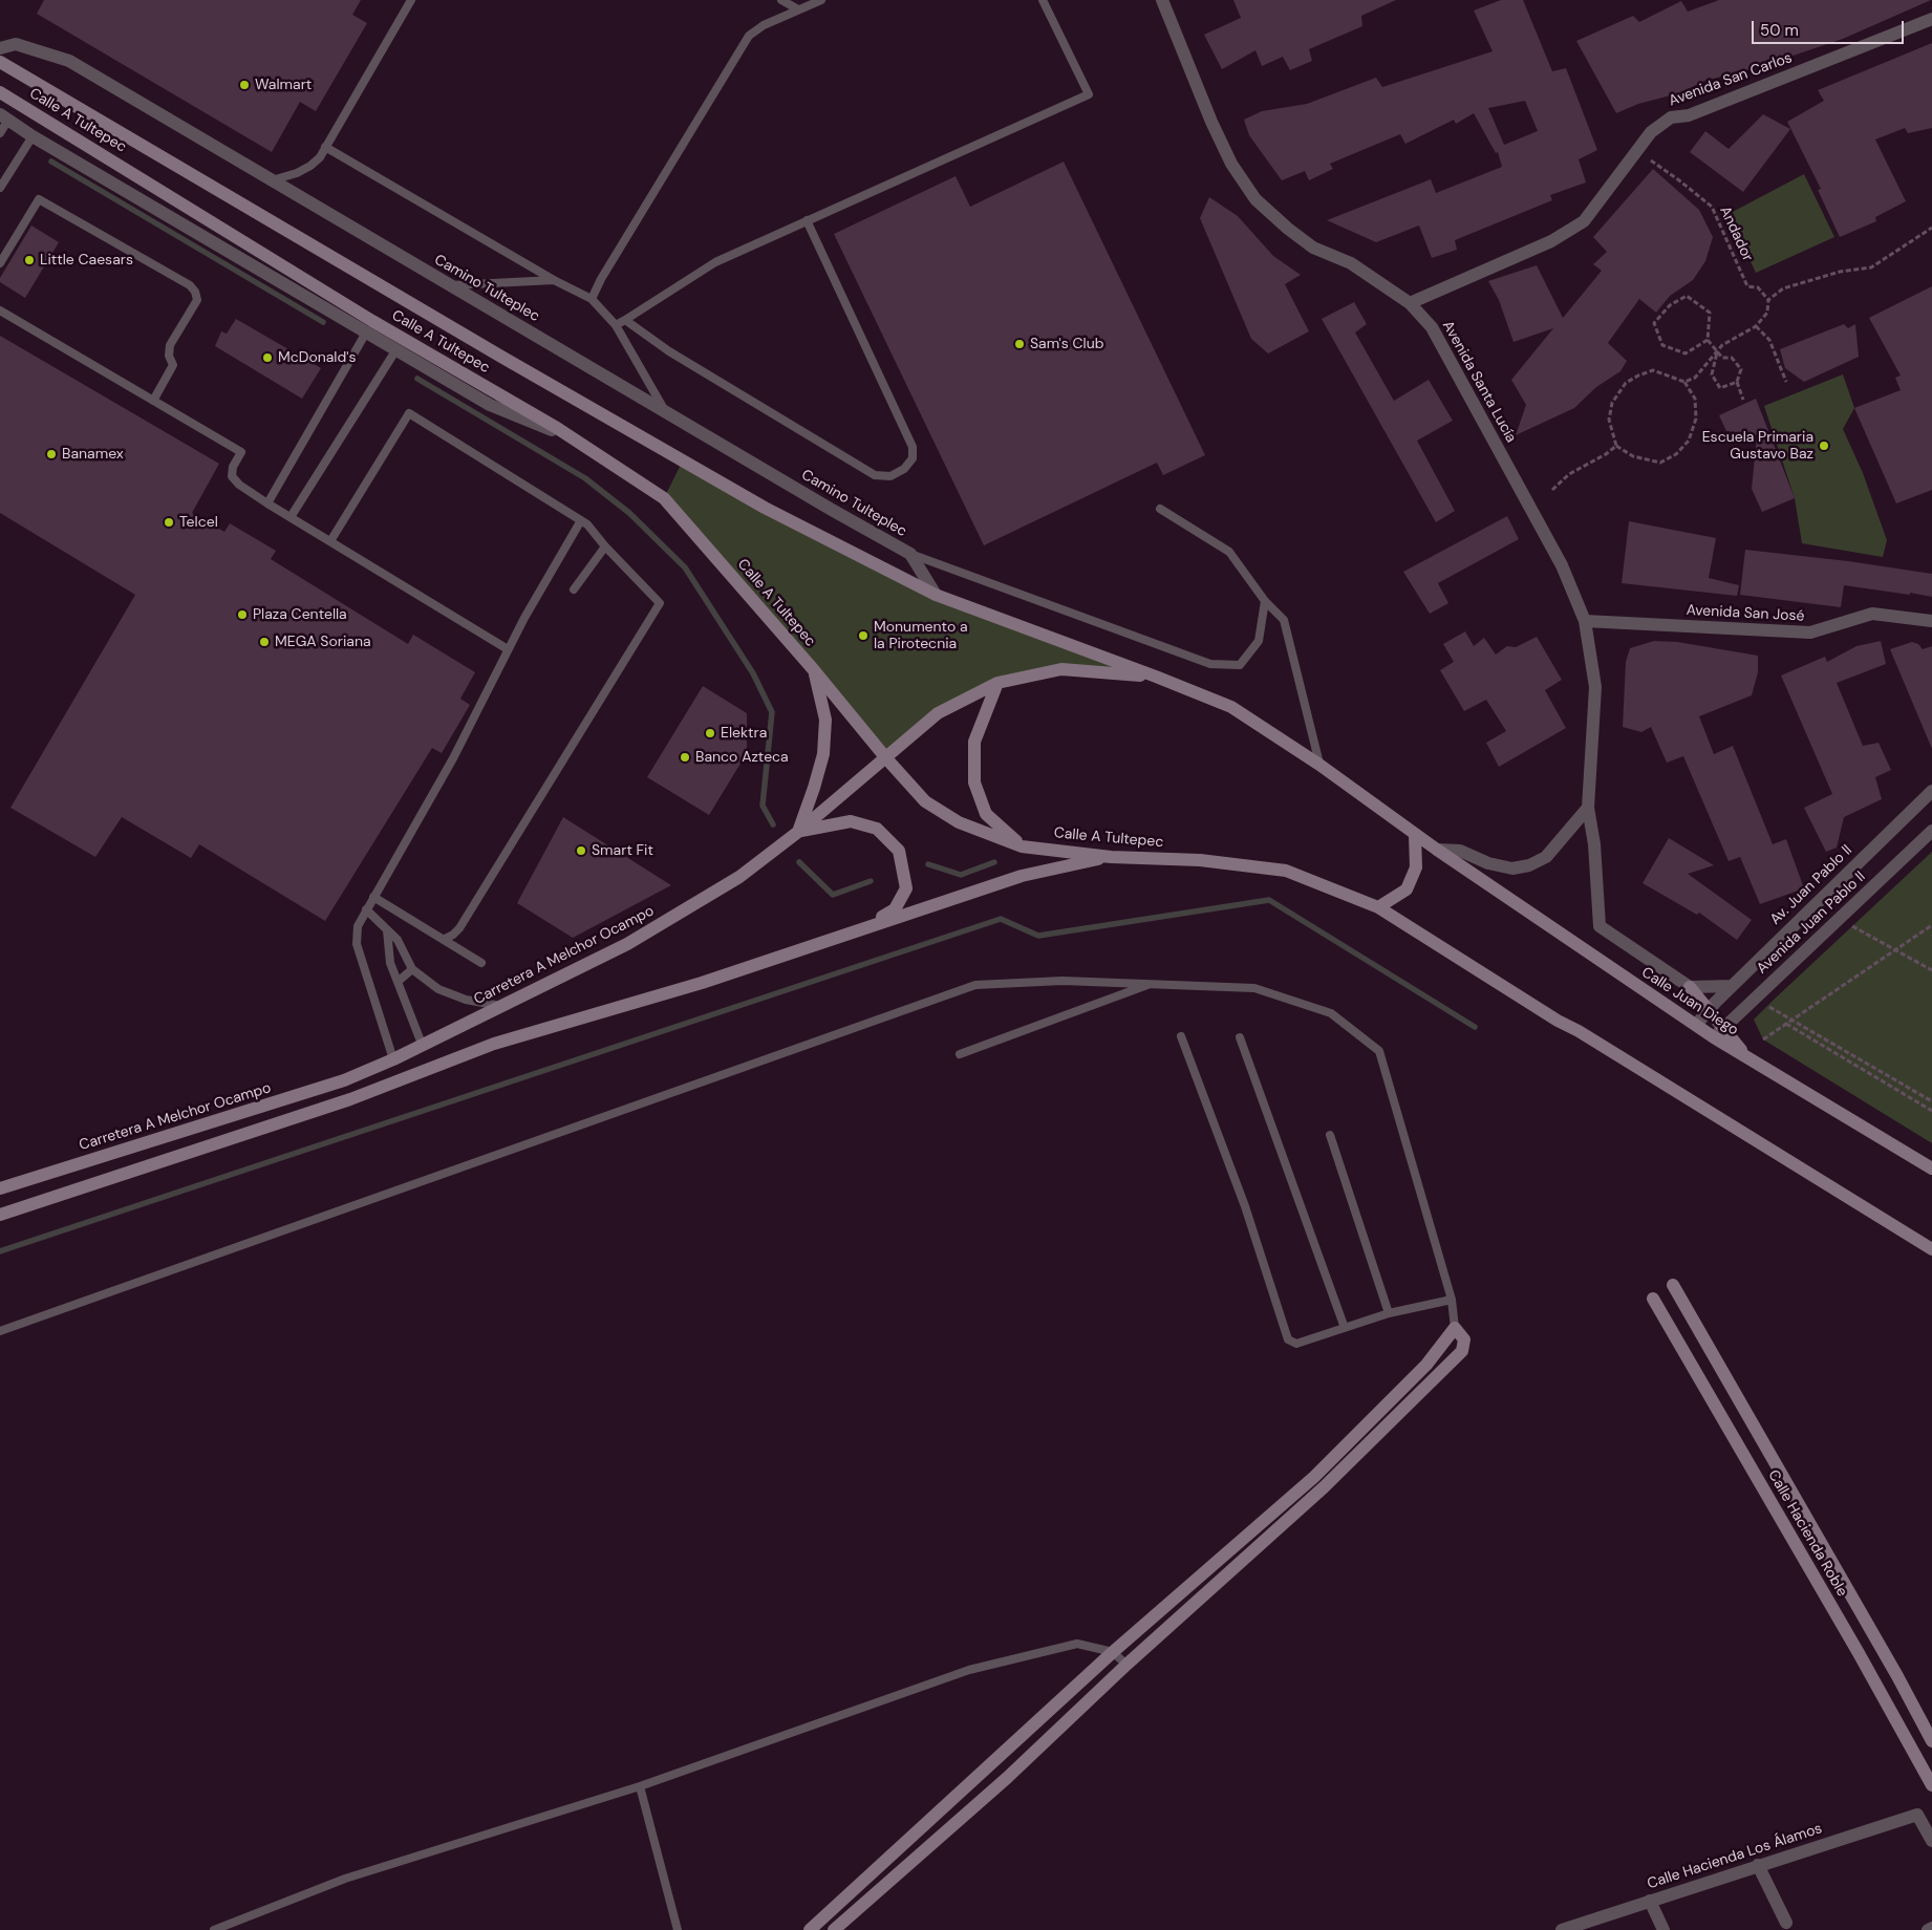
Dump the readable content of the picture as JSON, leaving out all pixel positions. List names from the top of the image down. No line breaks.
{"streets":{"main road":["Calle A Tultepec","Carretera A Melchor Ocampo","Calle Juan Diego","Calle Hacienda Roble"],"street":["Avenida San Carlos","Camino Tulteplec","Avenida Santa Lucía","Avenida San José","Av. Juan Pablo ll","Avenida Juan Pablo II","Calle Hacienda Los Álamos"],"path":["Andador"]},"crossings":[["Avenida San Carlos","Avenida Santa Lucía"],["Calle A Tultepec","Camino Tulteplec"],["Calle A Tultepec","Carretera A Melchor Ocampo"],["Calle A Tultepec","Calle Juan Diego"],["Avenida Santa Lucía","Avenida San José"],["Av. Juan Pablo ll","Calle Juan Diego"],["Avenida Juan Pablo II","Calle Juan Diego"]],"places":["Walmart","Little Caesars","Sam's Club","McDonald's","Escuela Primaria Gustavo Baz","Banamex","Telcel","Plaza Centella","Monumento a la Pirotecnia","MEGA Soriana","Elektra","Banco Azteca","Smart Fit"],"scale_bar":"50 m"}
